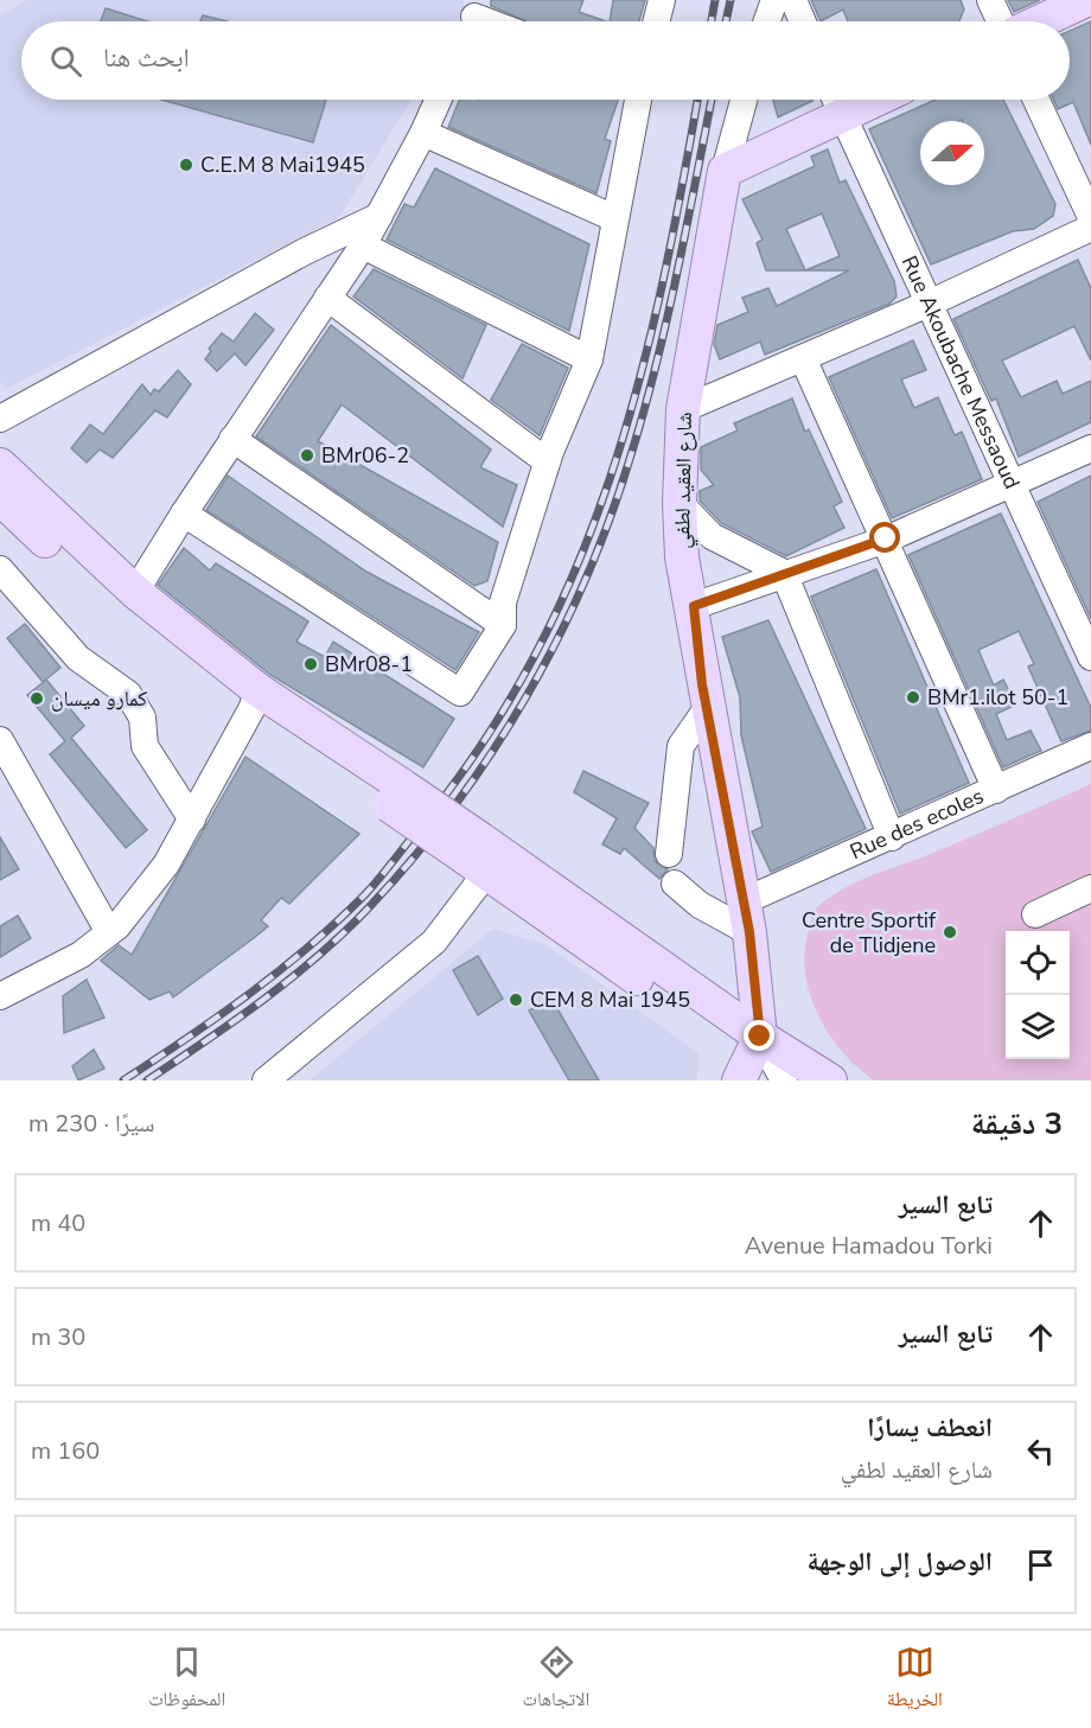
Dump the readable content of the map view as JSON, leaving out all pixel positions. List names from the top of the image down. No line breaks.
{"streets":{"main road":["شارع العقيد لطفي"],"street":["Rue Akoubache Messaoud","Rue des ecoles"]},"crossings":[["شارع العقيد لطفي","Rue des ecoles"]],"places":["C.E.M 8 Mai1945","BMr06-2","BMr08-1","BMr1.ilot 50-1","كمارو ميسان","Centre Sportif de Tlidjene","CEM 8 Mai 1945"],"north":"right","page":{"search":"ابحث هنا","heading":["3 دقيقة","سيرًا · 230 m"],"list":[["تابع السير","Avenue Hamadou Torki","40 m"],["تابع السير","30 m"],["انعطف يسارًا","شارع العقيد لطفي","160 m"],"الوصول إلى الوجهة"],"nav":["الخريطة","الاتجاهات","المحفوظات"]}}
